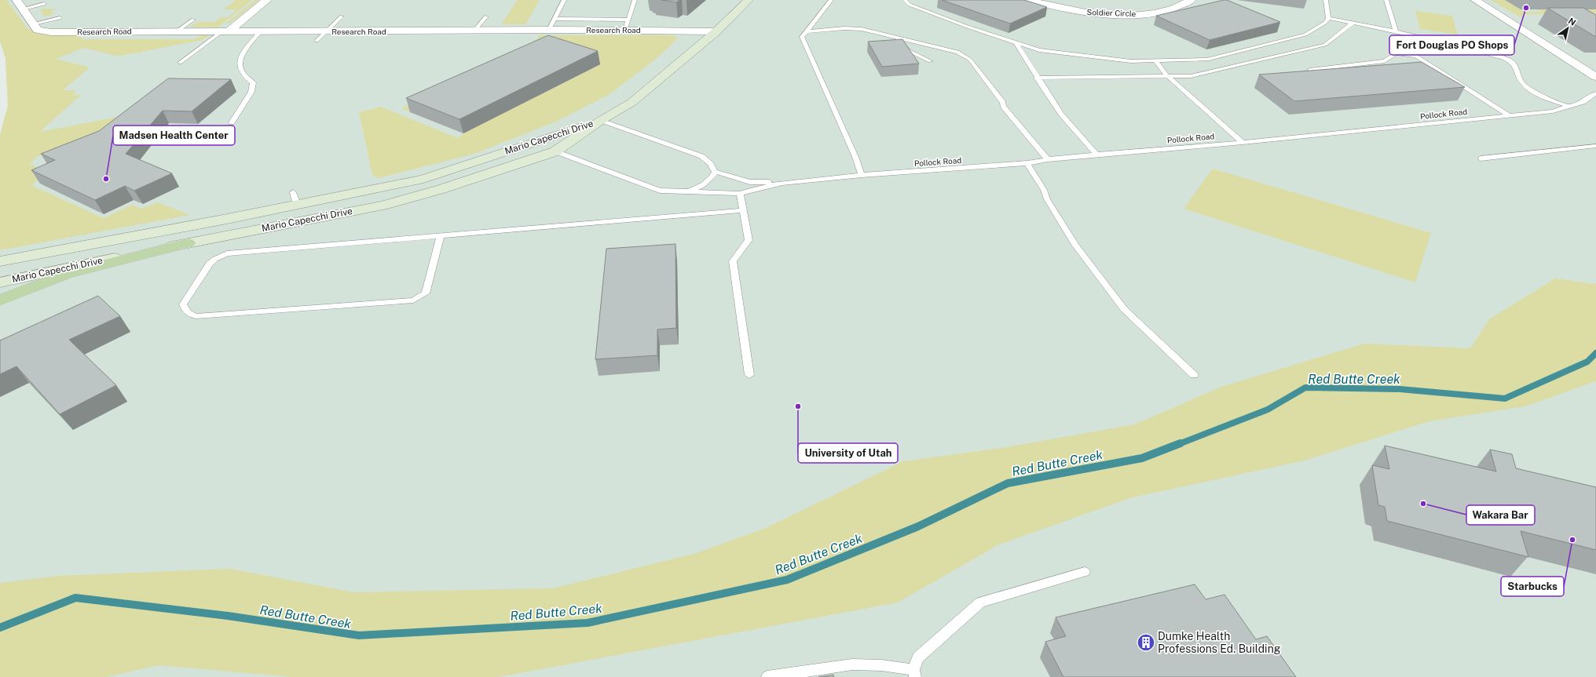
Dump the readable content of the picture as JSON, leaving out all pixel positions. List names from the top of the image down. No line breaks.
{"streets":{"main road":["Mario Capecchi Drive"],"street":["Soldier Circle","Research Road"],"lane":["Pollock Road"]},"crossings":[["Research Road","Mario Capecchi Drive"]],"water":["Red Butte Creek"],"places":{"other":["Fort Douglas PO Shops","Madsen Health Center","University of Utah","Wakara Bar","Starbucks"],"building":["Dumke Health Professions Ed. Building"]},"north":"top right"}
